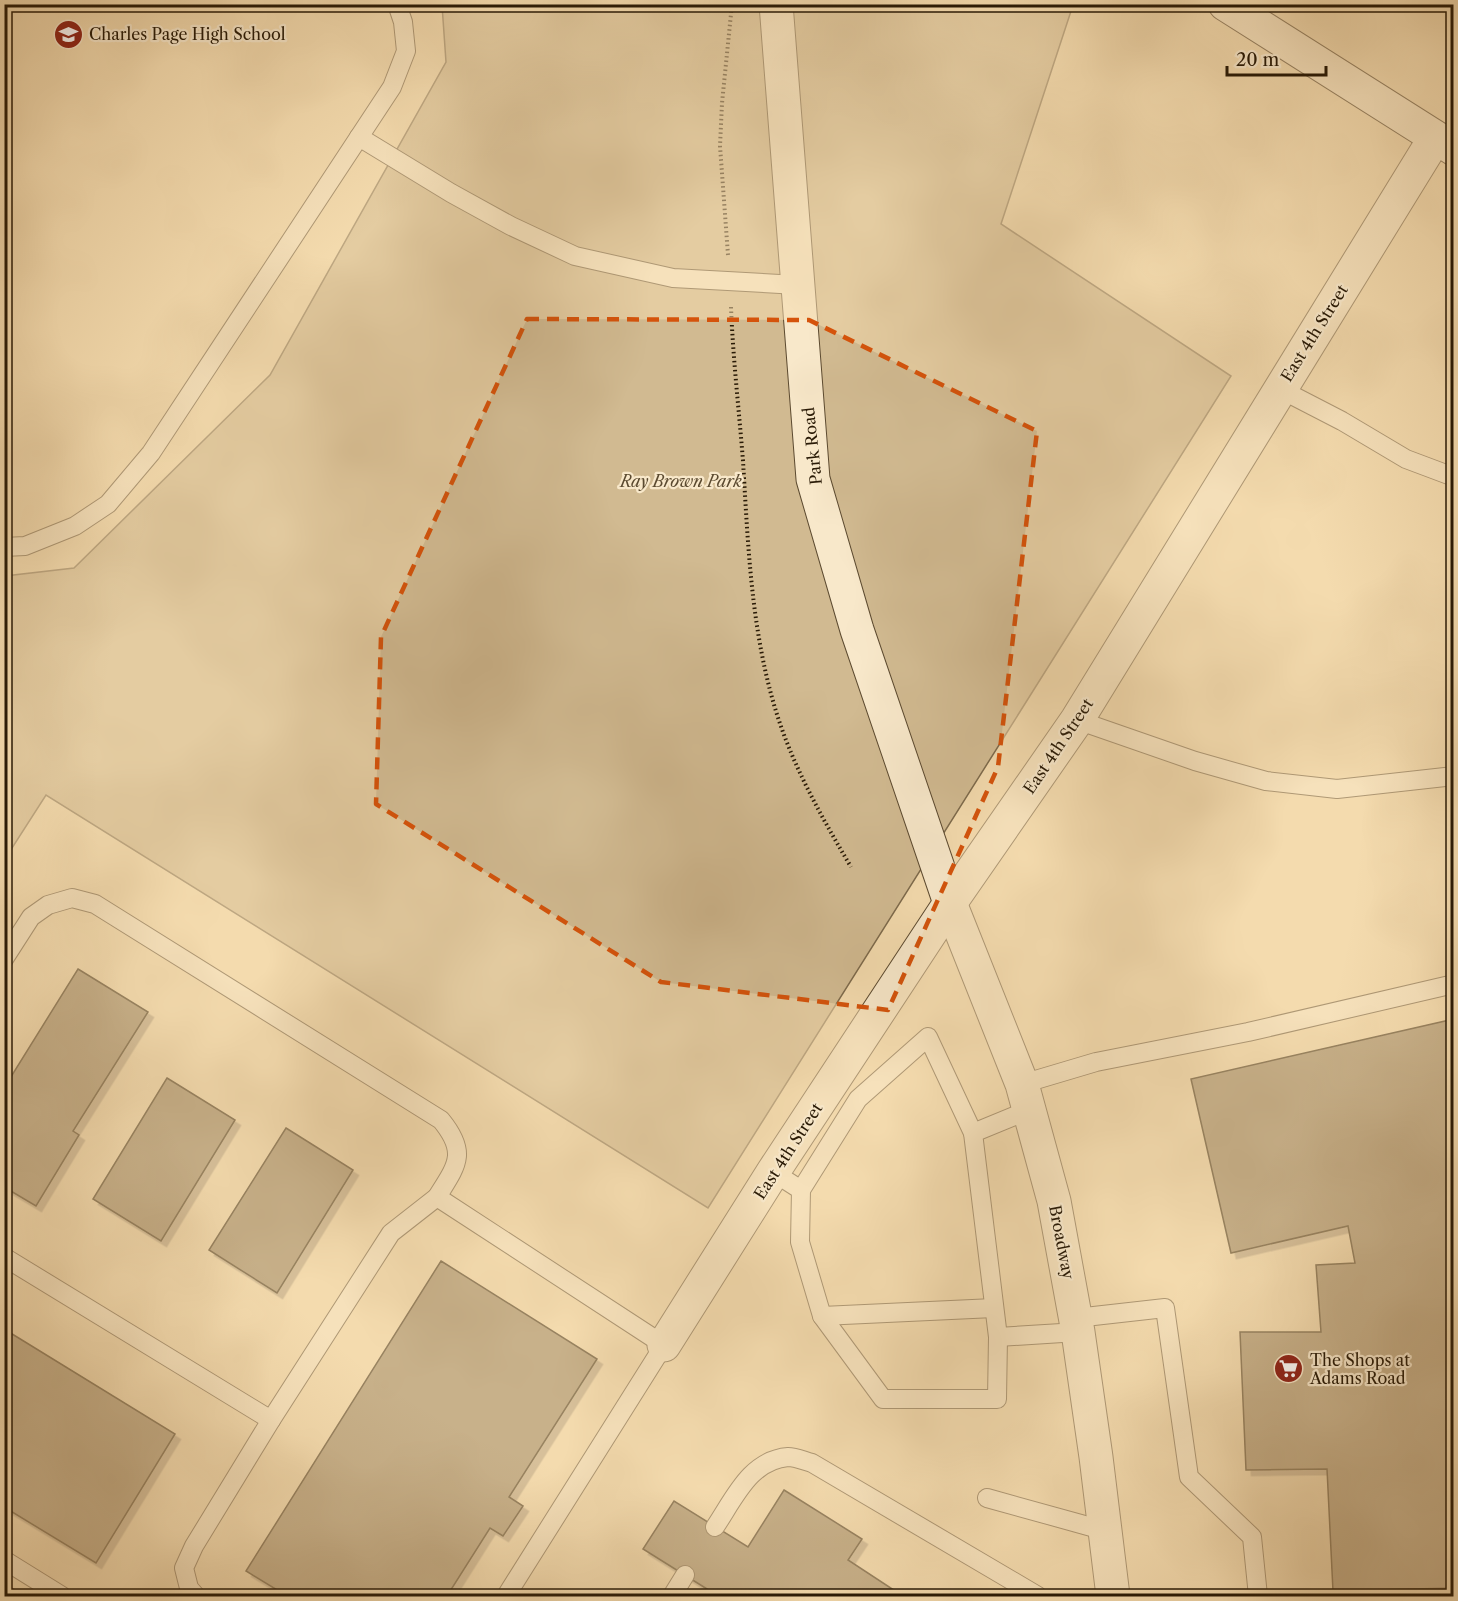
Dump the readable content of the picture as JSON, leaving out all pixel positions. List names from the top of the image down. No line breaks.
{"streets":{"street":["East 4th Street","Park Road","Broadway"]},"crossings":[["East 4th Street","Park Road"],["East 4th Street","Broadway"],["Park Road","Broadway"]],"parks":["Ray Brown Park"],"places":{"school or university":["Charles Page High School"],"supermarket":["The Shops at Adams Road"]},"scale_bar":"20 m"}
